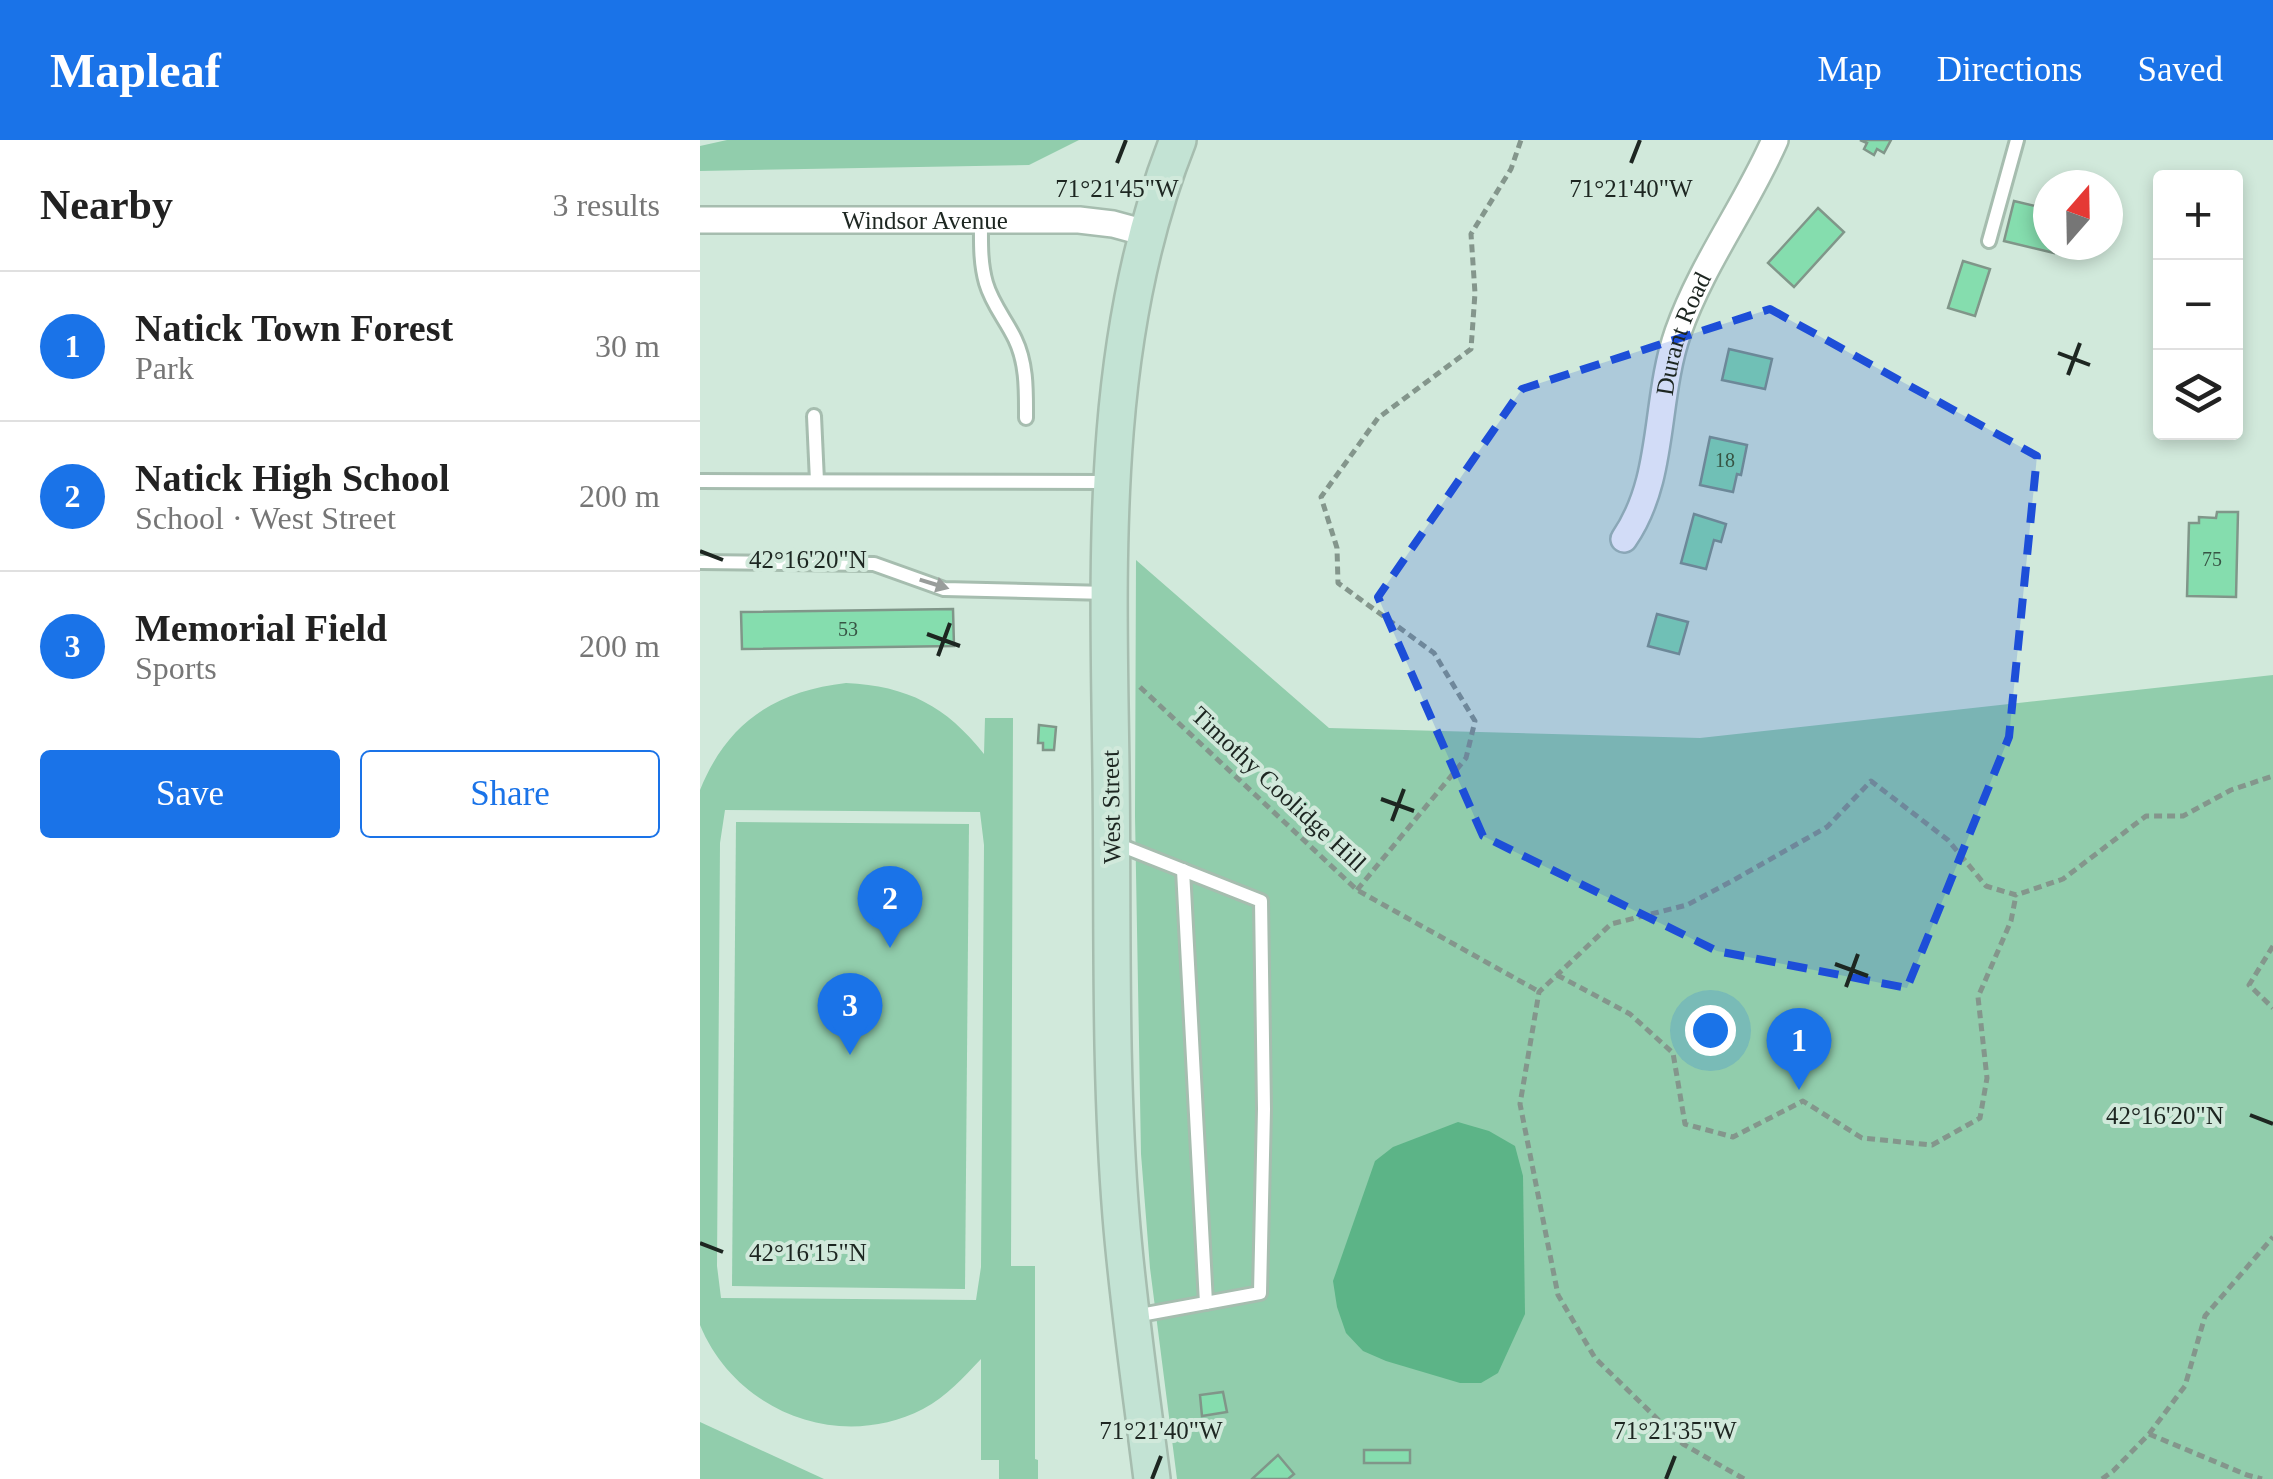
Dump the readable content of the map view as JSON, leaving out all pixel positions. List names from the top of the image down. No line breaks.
{"streets":{"street":["Windsor Avenue","Durant Road","West Street"],"path":["Timothy Coolidge Hill"]},"crossings":[["Windsor Avenue","West Street"],["Timothy Coolidge Hill","West Street"]],"house_numbers":["18","75","53"],"north":"top","page":{"header":"Mapleaf","nav":["Map","Directions","Saved"],"heading":["Nearby","3 results"],"map_buttons":["+","−"],"list":[{"mark":"1","name":"Natick Town Forest","note":"Park","value":"30 m"},{"mark":"2","name":"Natick High School","note":"School · West Street","value":"200 m"},{"mark":"3","name":"Memorial Field","note":"Sports","value":"200 m"}],"buttons":["Save","Share"],"pins":["2","3","1"]},"coordinates":["71°21'45\"W","71°21'40\"W","42°16'20\"N","42°16'15\"N","71°21'35\"W"]}
